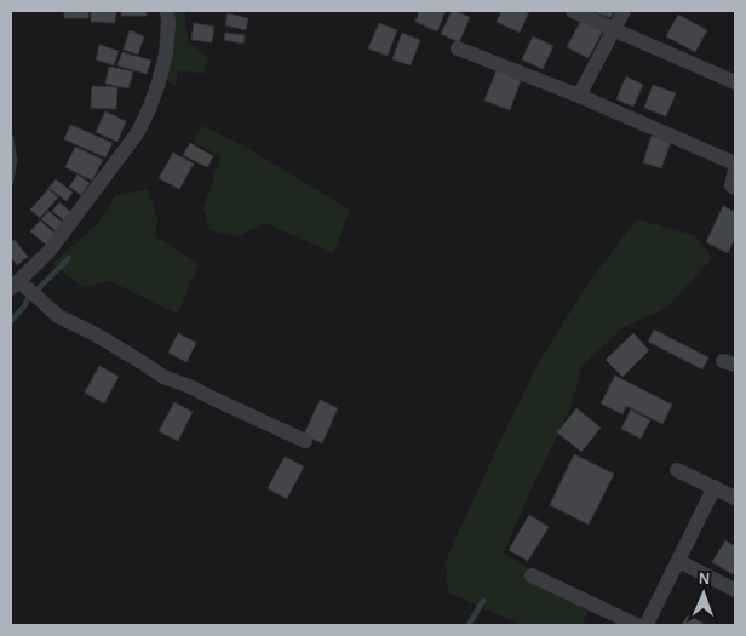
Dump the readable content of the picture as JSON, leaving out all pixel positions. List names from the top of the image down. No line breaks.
{"north":"top"}
